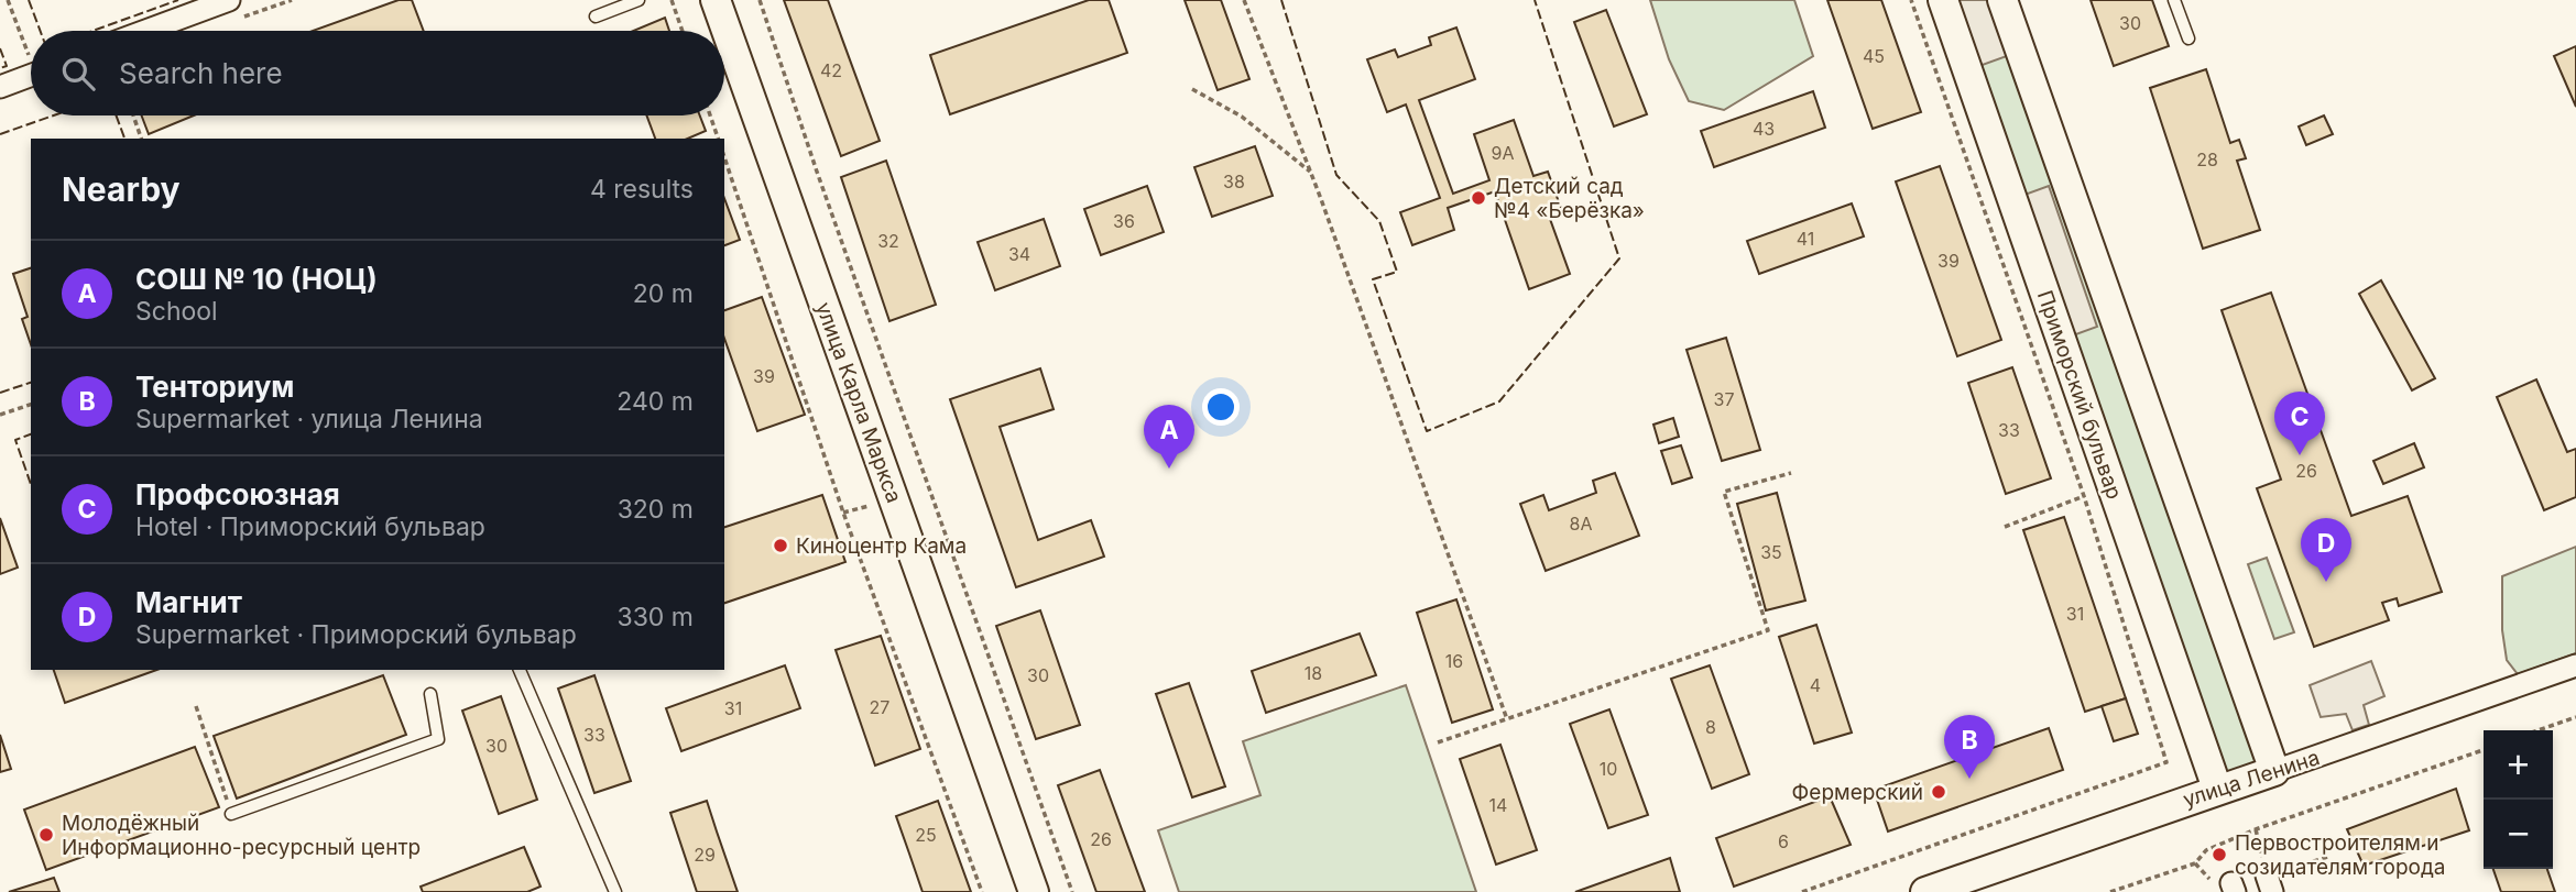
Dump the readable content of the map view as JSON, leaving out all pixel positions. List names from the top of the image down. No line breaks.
{"streets":{"street":["Приморский бульвар","улица Карла Маркса","улица Ленина"]},"crossings":[["Приморский бульвар","улица Ленина"]],"places":["Детский сад №4 «Берёзка»","Киноцентр Кама","Фермерский","Молодёжный Информационно-ресурсный центр","Первостроителям и созидателям города"],"house_numbers":["30","45","42","43","9А","28","38","36","41","32","34","39","39","37","33","26","8А","35","31","16","18","30","4","27","31","8","33","30","10","14","25","26","6","29"],"page":{"search":"Search here","heading":["Nearby","4 results"],"list":[{"mark":"A","name":"СОШ № 10 (НОЦ)","note":"School","value":"20 m"},{"mark":"B","name":"Тенториум","note":"Supermarket · улица Ленина","value":"240 m"},{"mark":"C","name":"Профсоюзная","note":"Hotel · Приморский бульвар","value":"320 m"},{"mark":"D","name":"Магнит","note":"Supermarket · Приморский бульвар","value":"330 m"}],"pins":["C","A","D","B"],"map_buttons":["+","−"]}}
